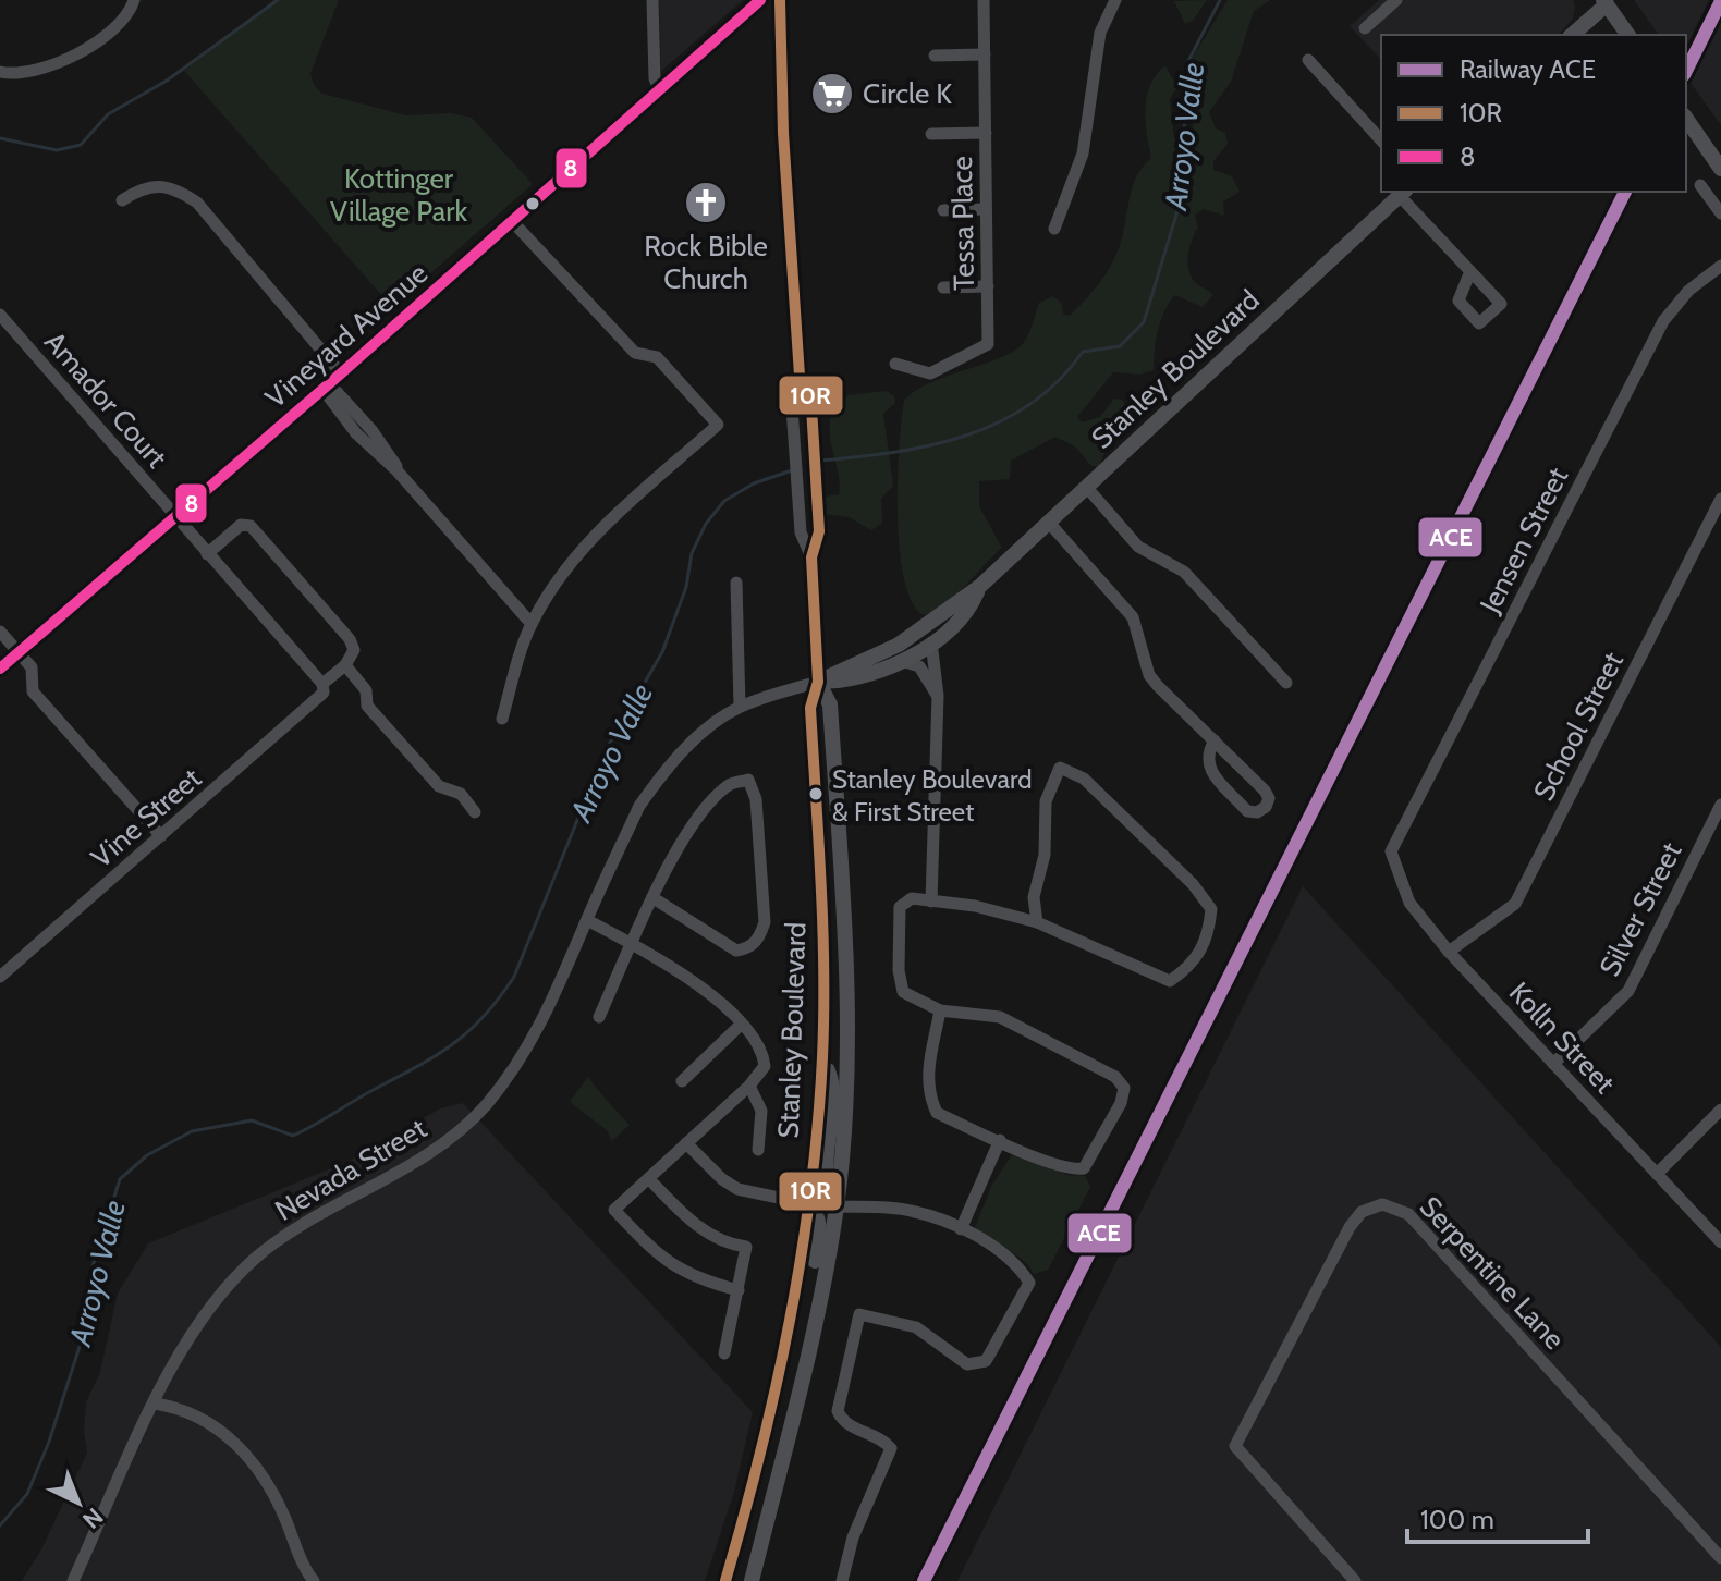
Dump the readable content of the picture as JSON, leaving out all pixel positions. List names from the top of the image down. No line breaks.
{"streets":{"main road":["Stanley Boulevard"],"street":["Tessa Place","Vineyard Avenue","Amador Court","Jensen Street","School Street","Vine Street","Silver Street","Kolln Street","Nevada Street","Serpentine Lane"]},"crossings":[["Vineyard Avenue","Amador Court"],["Stanley Boulevard","Nevada Street"],["Amador Court","Vine Street"],["Jensen Street","Kolln Street"],["School Street","Kolln Street"],["Silver Street","Kolln Street"]],"water":["Arroyo Valle"],"parks":["Kottinger Village Park"],"places":{"supermarket":["Circle K"],"church":["Rock Bible Church"],"other":["Stanley Boulevard & First Street"]},"lines":["transit line 10R","transit line 8","rail line ACE"],"legend":["Railway ACE","10R","8"],"scale_bar":"100 m","north":"bottom right"}
